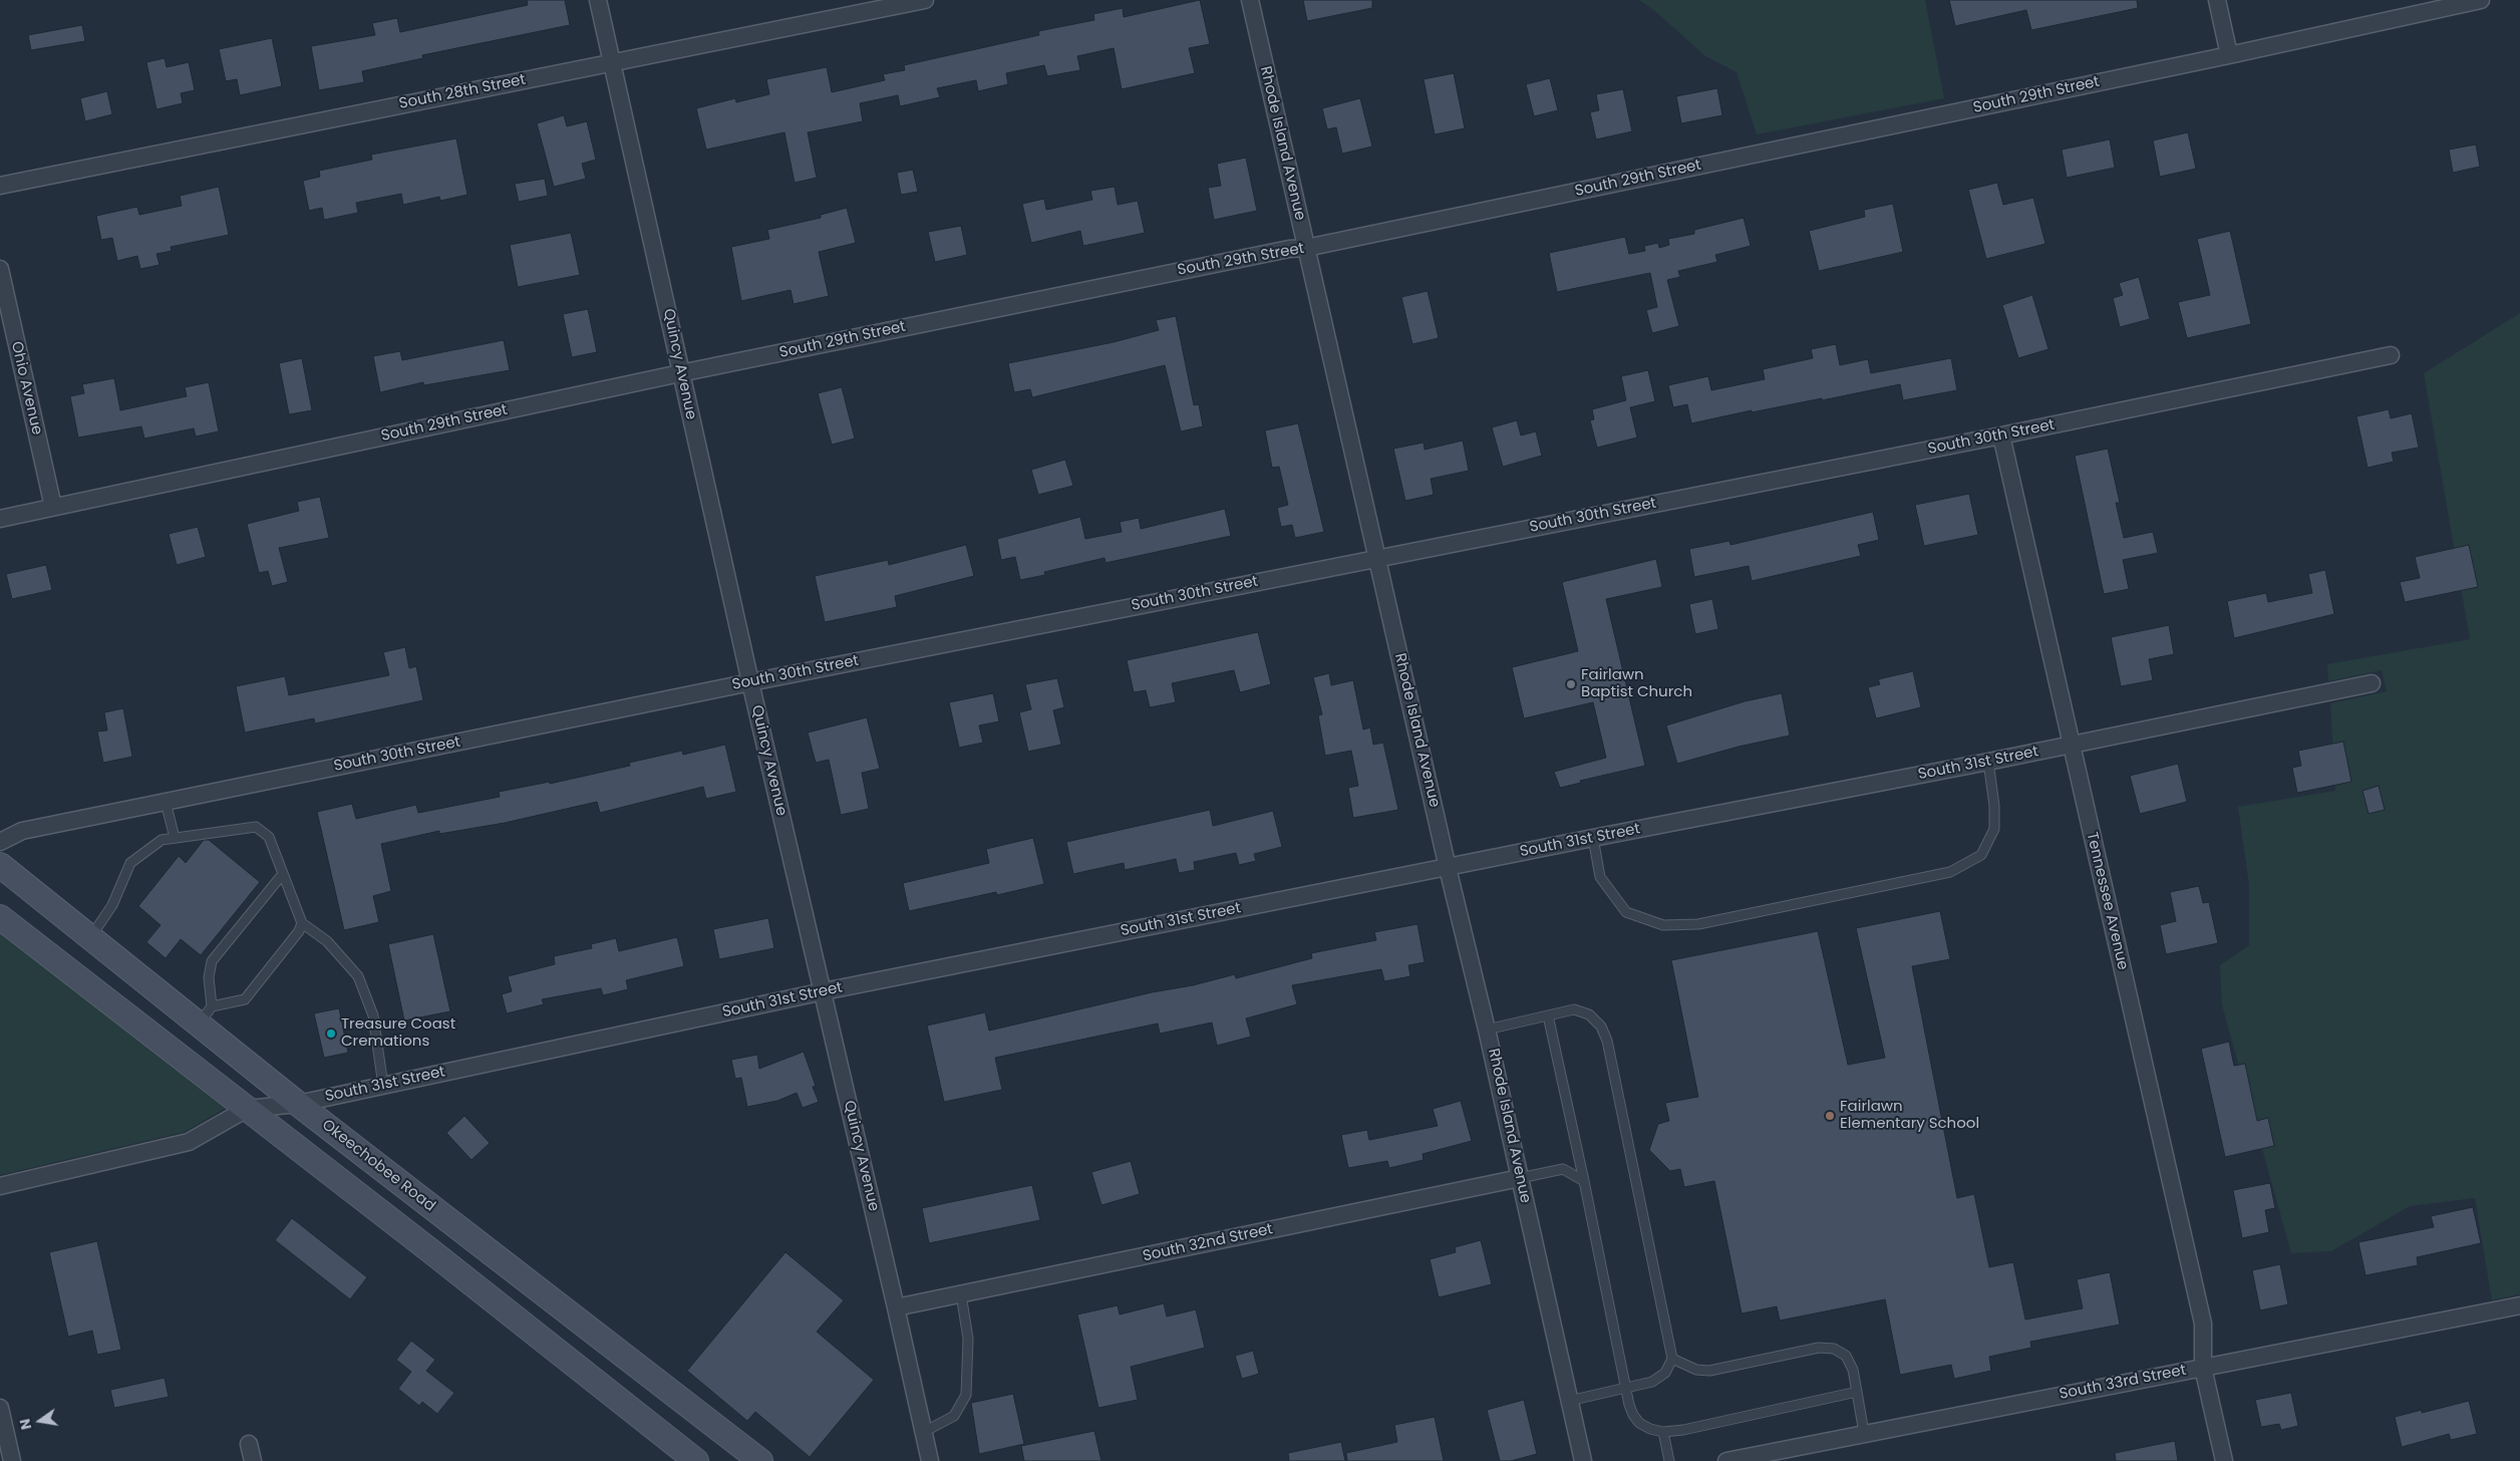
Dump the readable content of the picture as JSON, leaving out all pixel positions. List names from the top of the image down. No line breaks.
{"streets":{"main road":["Okeechobee Road"],"street":["South 28th Street","South 29th Street","Rhode Island Avenue","Quincy Avenue","Ohio Avenue","South 30th Street","South 31st Street","Tennessee Avenue","South 32nd Street","South 33rd Street"]},"crossings":[["South 28th Street","Quincy Avenue"],["South 29th Street","Rhode Island Avenue"],["South 29th Street","Quincy Avenue"],["South 29th Street","Ohio Avenue"],["Rhode Island Avenue","South 30th Street"],["Rhode Island Avenue","South 31st Street"],["Rhode Island Avenue","South 32nd Street"],["Quincy Avenue","South 30th Street"],["Quincy Avenue","South 31st Street"],["Quincy Avenue","South 32nd Street"],["South 30th Street","Tennessee Avenue"],["South 31st Street","Tennessee Avenue"],["South 31st Street","Okeechobee Road"],["Tennessee Avenue","South 33rd Street"]],"places":["Fairlawn Baptist Church","Treasure Coast Cremations","Fairlawn Elementary School"],"north":"left"}
